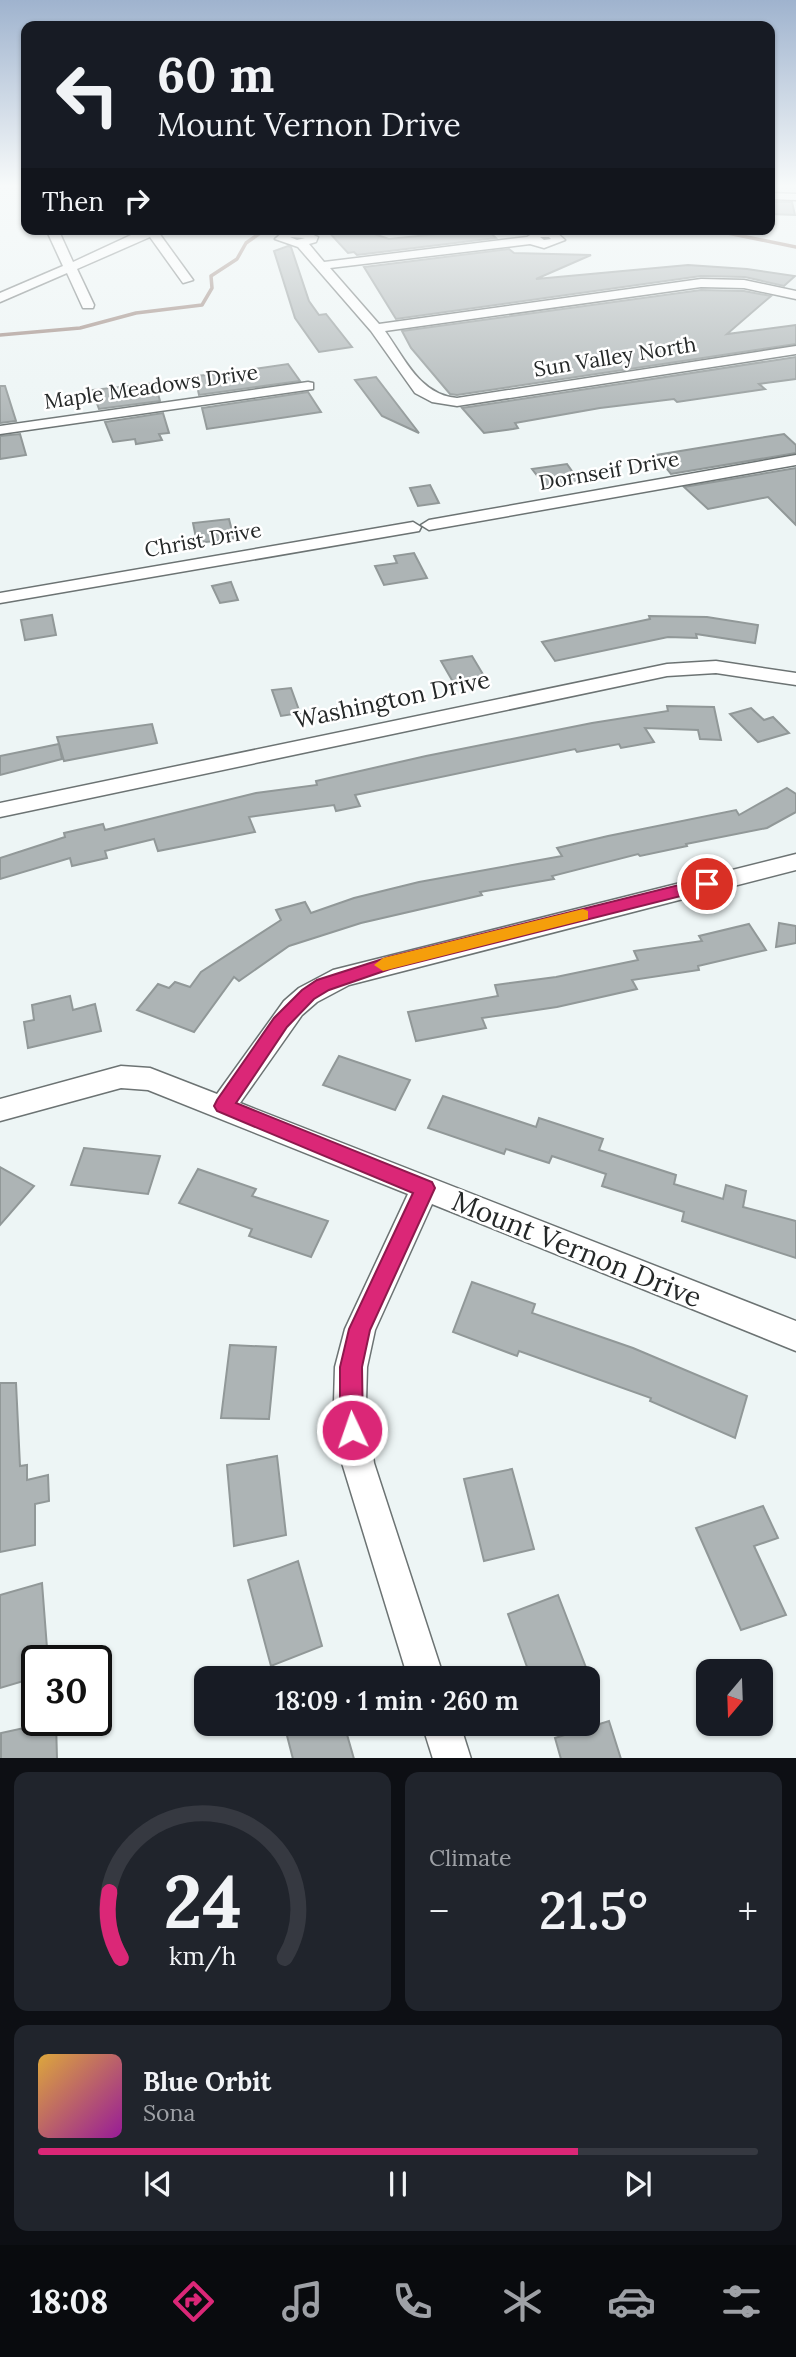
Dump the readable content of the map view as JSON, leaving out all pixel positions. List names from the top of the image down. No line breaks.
{"streets":{"street":["Sun Valley North","Maple Meadows Drive","Dornseif Drive","Christ Drive","Washington Drive","Mount Vernon Drive"]},"crossings":[["Dornseif Drive","Christ Drive"]],"north":"bottom","page":{"turn":["60 m","Mount Vernon Drive"],"then":"Then","limit":"30","trip":"18:09 · 1 min · 260 m","tile":"Climate","heat":["−","21.5°","+"],"song":["Blue Orbit","Sona"],"tabs":"18:08","gauge":["24","km/h"]}}
